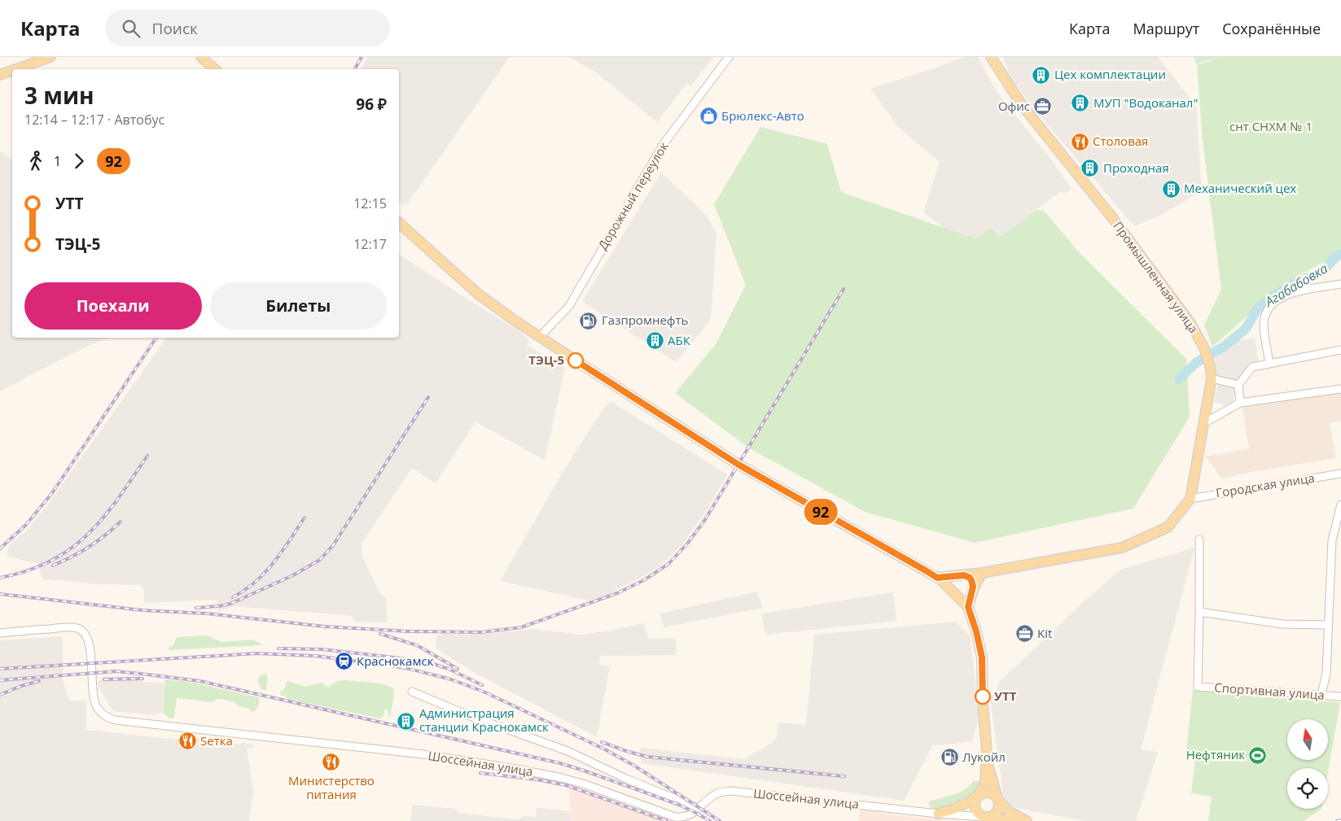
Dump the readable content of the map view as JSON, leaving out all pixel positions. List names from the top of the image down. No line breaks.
{"streets":{"main road":["Промышленная улица","Шоссейная улица"],"street":["Дорожный переулок","Городская улица","Спортивная улица"]},"crossings":[["Промышленная улица","Городская улица"]],"water":["Агабабовка"],"parks":["снт СНХМ № 1"],"places":{"building":["Цех комплектации","МУП \"Водоканал\"","Проходная","Механический цех","АБК","Администрация станции Краснокамск"],"office":["Офис","Kit"],"shop":["Брюлекс-Авто"],"restaurant":["Столовая","Sетка","Министерство питания"],"fuel station":["Газпромнефть","Лукойл"],"other":["ТЭЦ-5","УТТ"],"station":["Краснокамск"],"sports":["Нефтяник"]},"lines":["bus line 92"],"north":"top","page":{"header":"Карта","search":"Поиск","nav":["Карта","Маршрут","Сохранённые"],"on_map":"92","heading":["3 мин","12:14 – 12:17 · Автобус","96 ₽"],"legs":["1","92"],"list":[{"name":"УТТ","value":"12:15"},{"name":"ТЭЦ-5","value":"12:17"}],"buttons":["Поехали","Билеты"]}}
